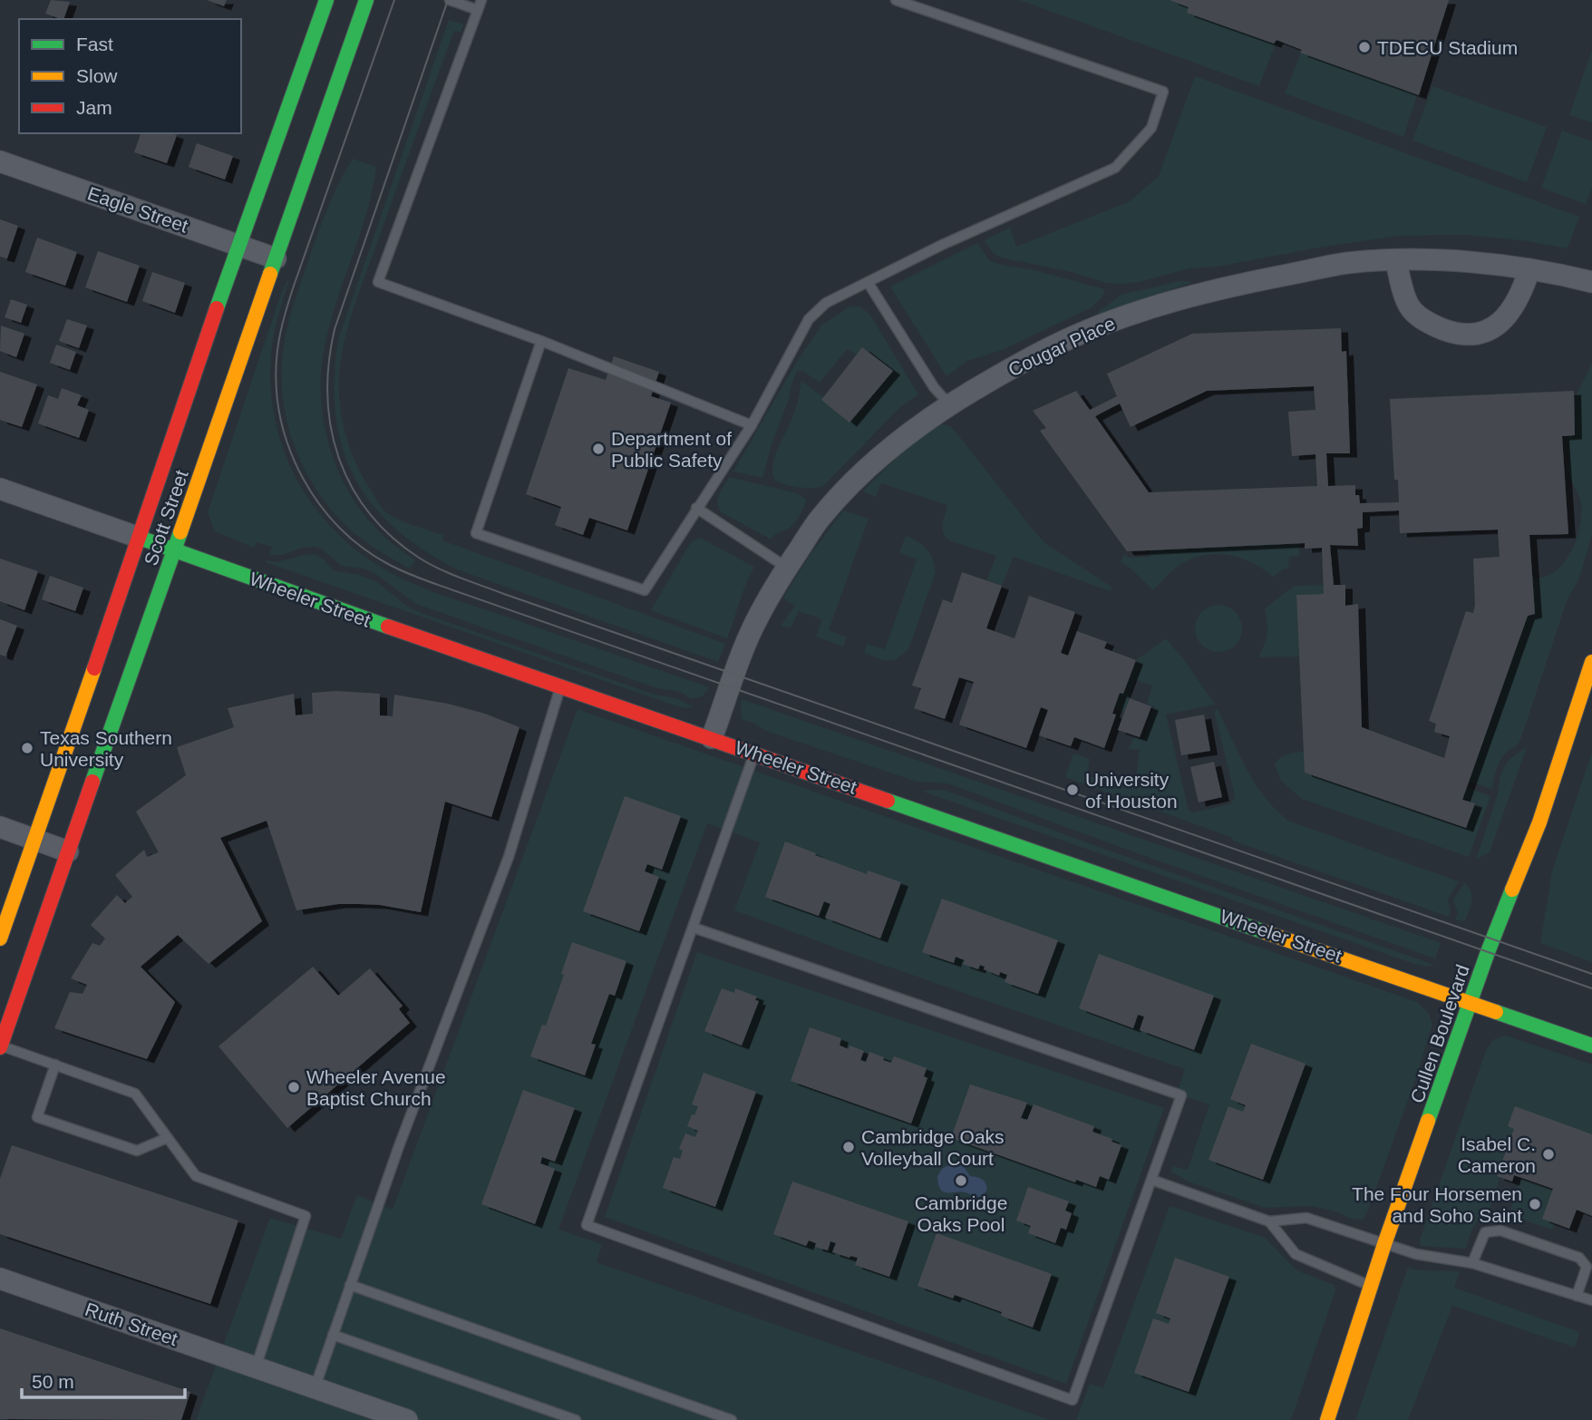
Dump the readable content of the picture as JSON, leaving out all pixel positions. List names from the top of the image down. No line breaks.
{"streets":{"main road":["Scott Street","Wheeler Street","Cullen Boulevard"],"street":["Eagle Street","Cougar Place","Ruth Street"]},"crossings":[["Eagle Street","Scott Street"],["Cougar Place","Wheeler Street"],["Scott Street","Wheeler Street"],["Wheeler Street","Cullen Boulevard"]],"places":["TDECU Stadium","Department of Public Safety","Texas Southern University","University of Houston","Wheeler Avenue Baptist Church","Cambridge Oaks Volleyball Court","Isabel C. Cameron","Cambridge Oaks Pool","The Four Horsemen and Soho Saint"],"legend":["Fast","Slow","Jam"],"scale_bar":"50 m"}
